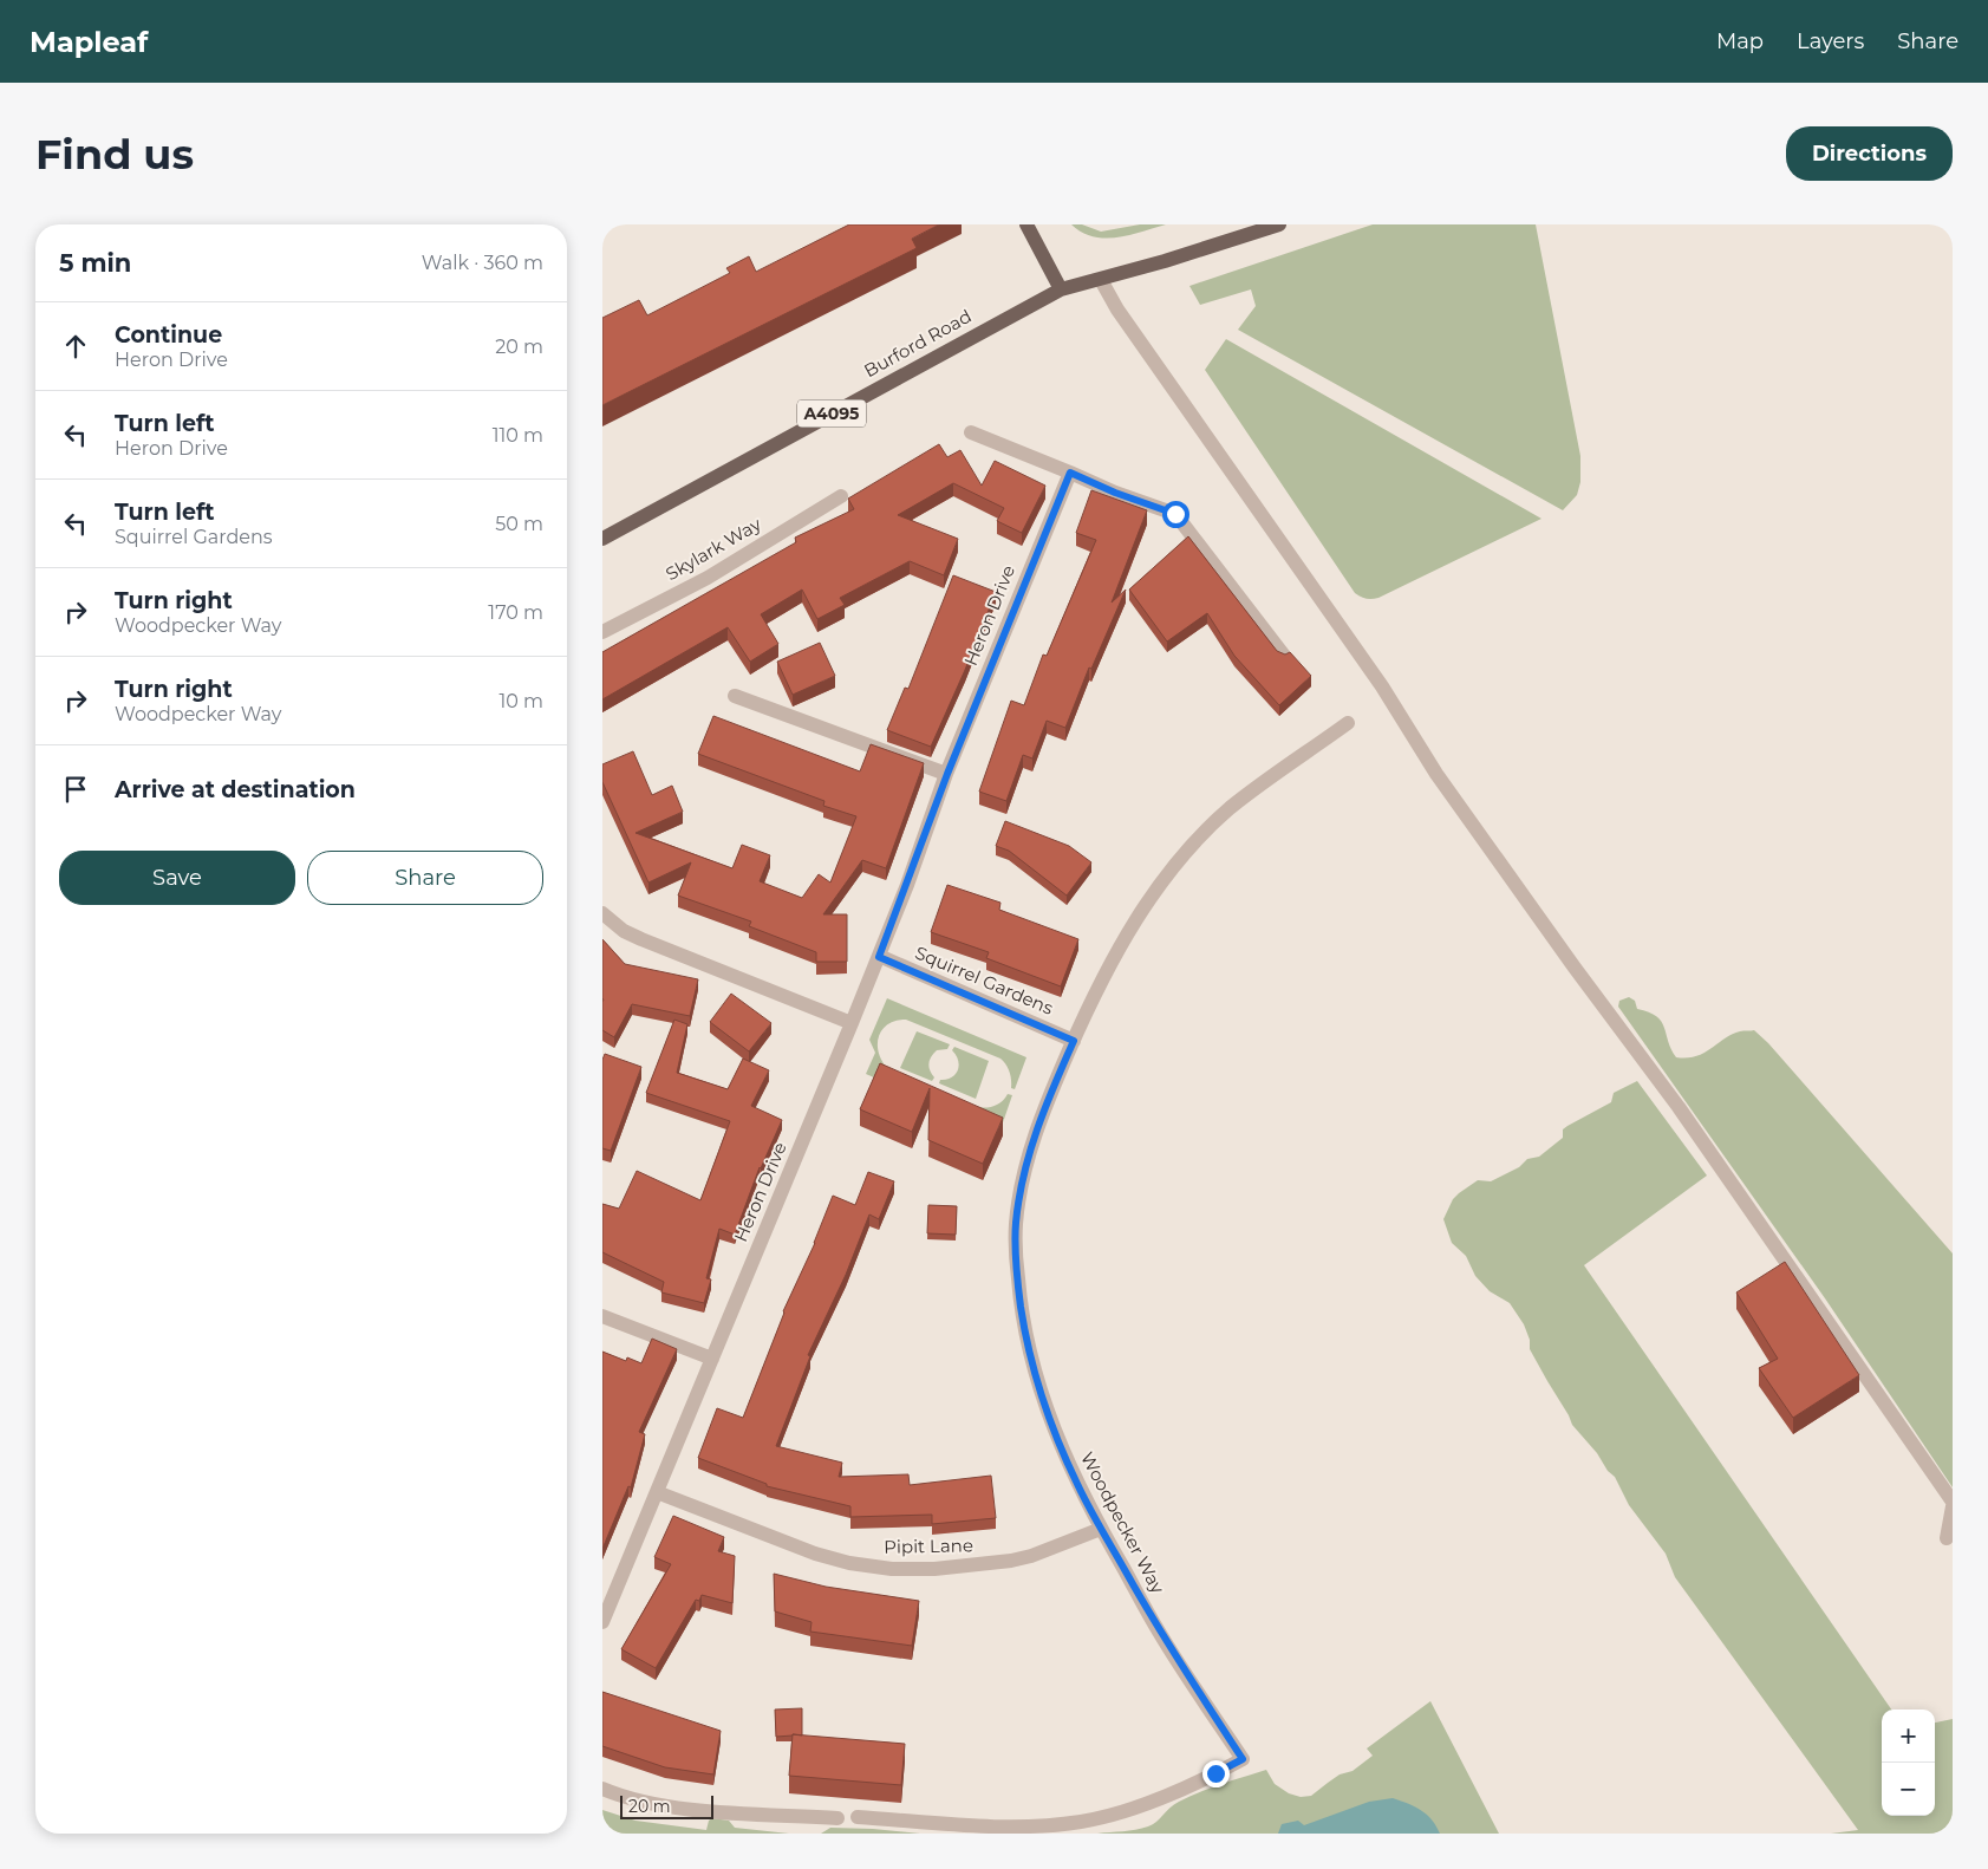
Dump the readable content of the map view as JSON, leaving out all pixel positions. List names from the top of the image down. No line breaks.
{"streets":{"main road":["Burford Road","A4095"],"street":["Skylark Way","Heron Drive","Squirrel Gardens","Woodpecker Way","Pipit Lane"]},"crossings":[["Heron Drive","Squirrel Gardens"],["Heron Drive","Pipit Lane"],["Squirrel Gardens","Woodpecker Way"],["Woodpecker Way","Pipit Lane"]],"scale_bar":"20 m","page":{"header":"Mapleaf","nav":["Map","Layers","Share"],"buttons":["Directions",["Save","Share"]],"title":"Find us","heading":["5 min","Walk · 360 m"],"list":[["Continue","Heron Drive","20 m"],["Turn left","Heron Drive","110 m"],["Turn left","Squirrel Gardens","50 m"],["Turn right","Woodpecker Way","170 m"],["Turn right","Woodpecker Way","10 m"],"Arrive at destination"],"map_buttons":["+","−"],"scale":"20 m"}}
